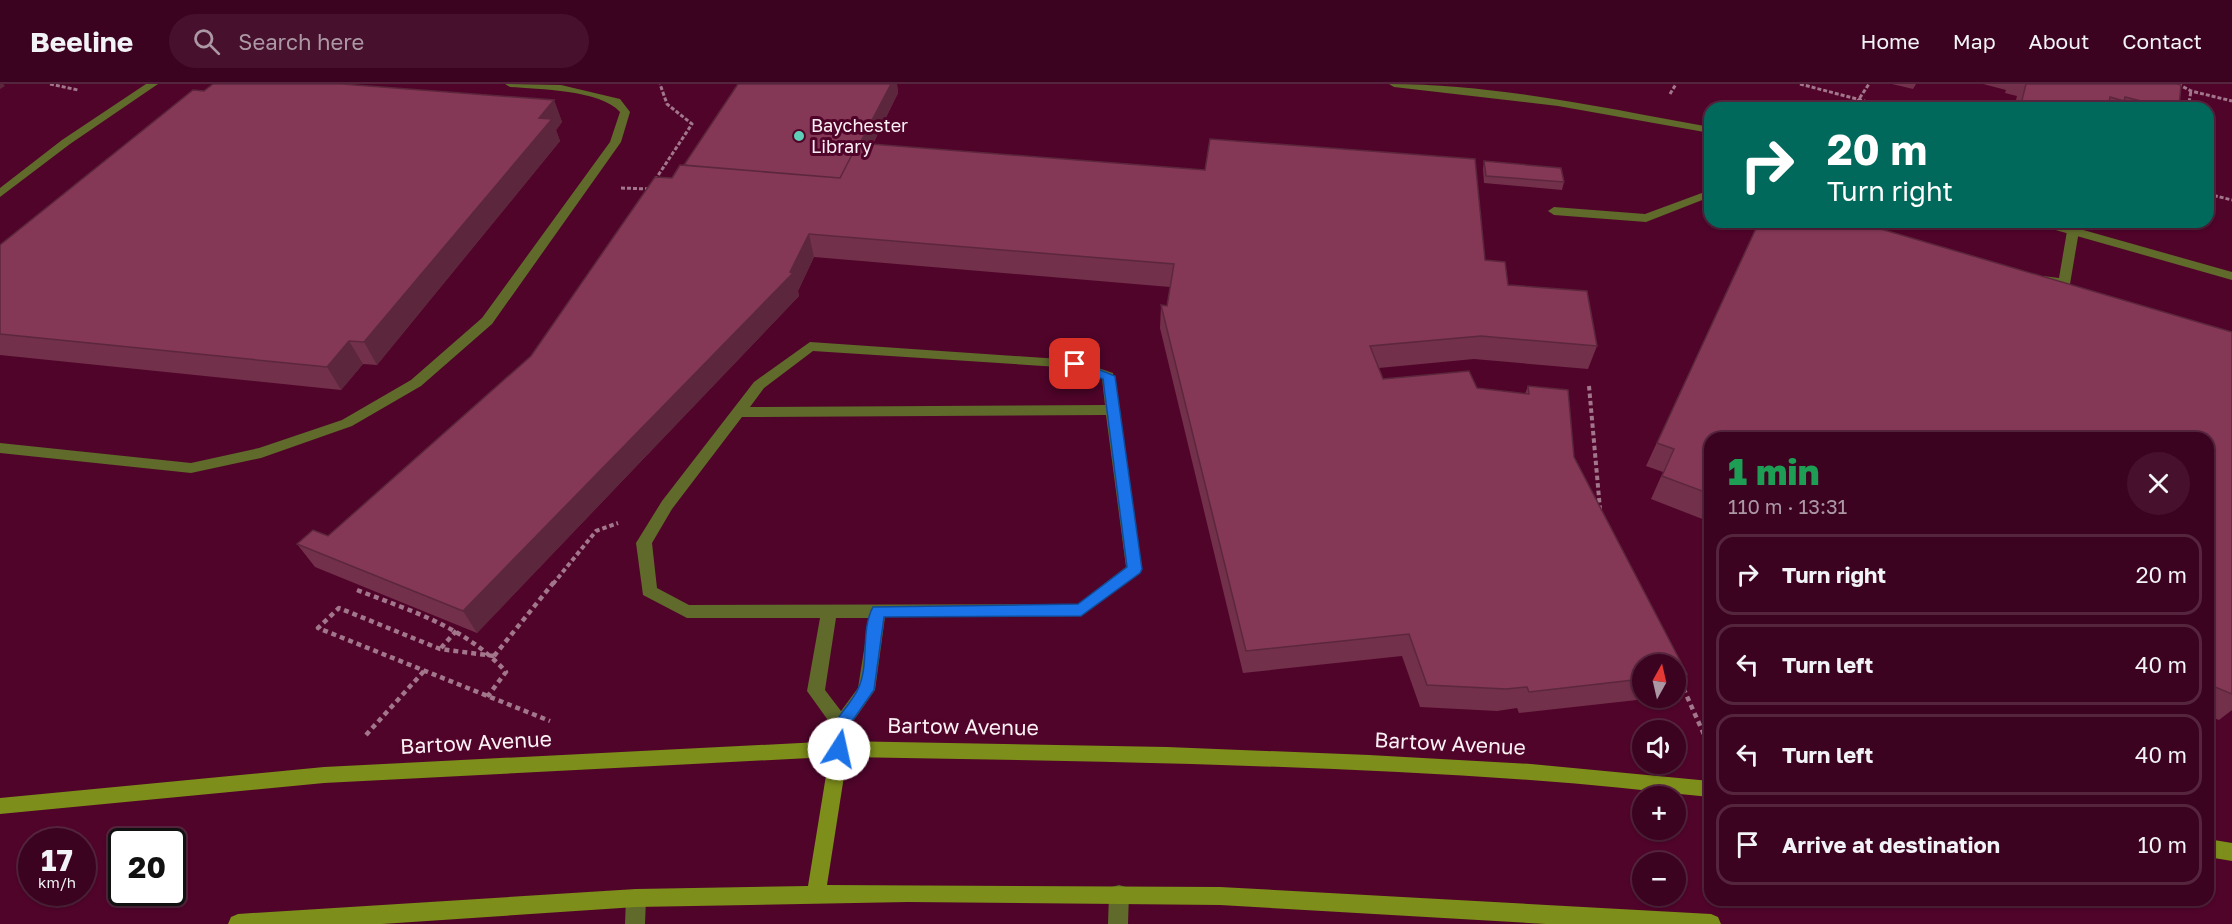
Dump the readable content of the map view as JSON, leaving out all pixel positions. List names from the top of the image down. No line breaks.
{"streets":{"main road":["Bartow Avenue"]},"places":["Baychester Library"],"north":"top","page":{"header":"Beeline","search":"Search here","nav":["Home","Map","About","Contact"],"turn":["20 m","Turn right"],"heading":["1 min","110 m · 13:31"],"list":[{"name":"Turn right","value":"20 m"},{"name":"Turn left","value":"40 m"},{"name":"Turn left","value":"40 m"},{"name":"Arrive at destination","value":"10 m"}],"map_buttons":["+","−"],"speed":"17 km/h","limit":"20"}}
